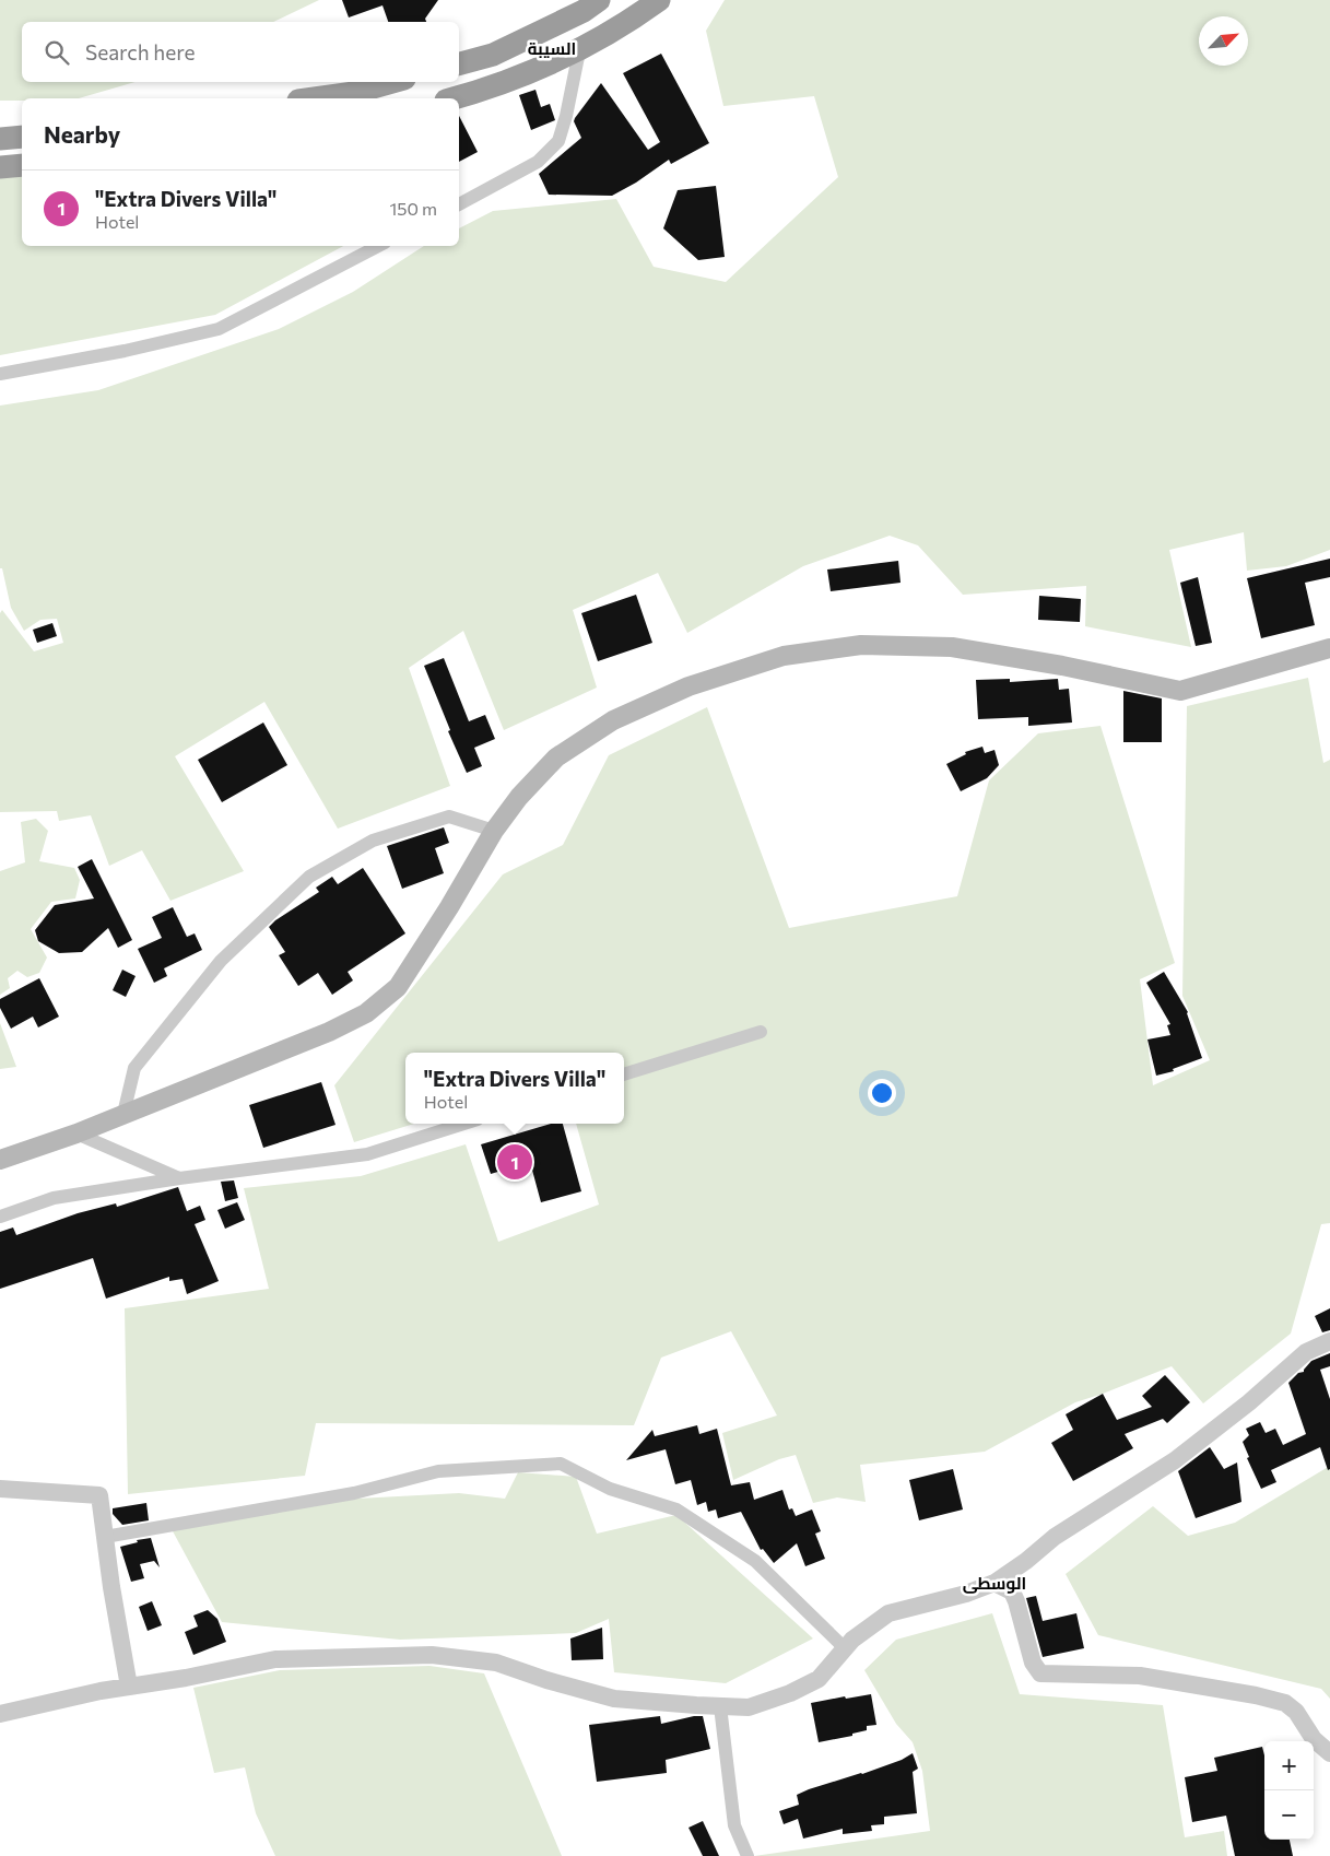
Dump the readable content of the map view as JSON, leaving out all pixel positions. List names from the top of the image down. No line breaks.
{"districts":["السيبة","الوسطى"],"north":"top right","page":{"search":"Search here","heading":"Nearby","list":[{"mark":"1","name":"\"Extra Divers Villa\"","note":"Hotel","value":"150 m"}],"popup":["\"Extra Divers Villa\"","Hotel"],"pins":"1","map_buttons":["+","−"]}}
